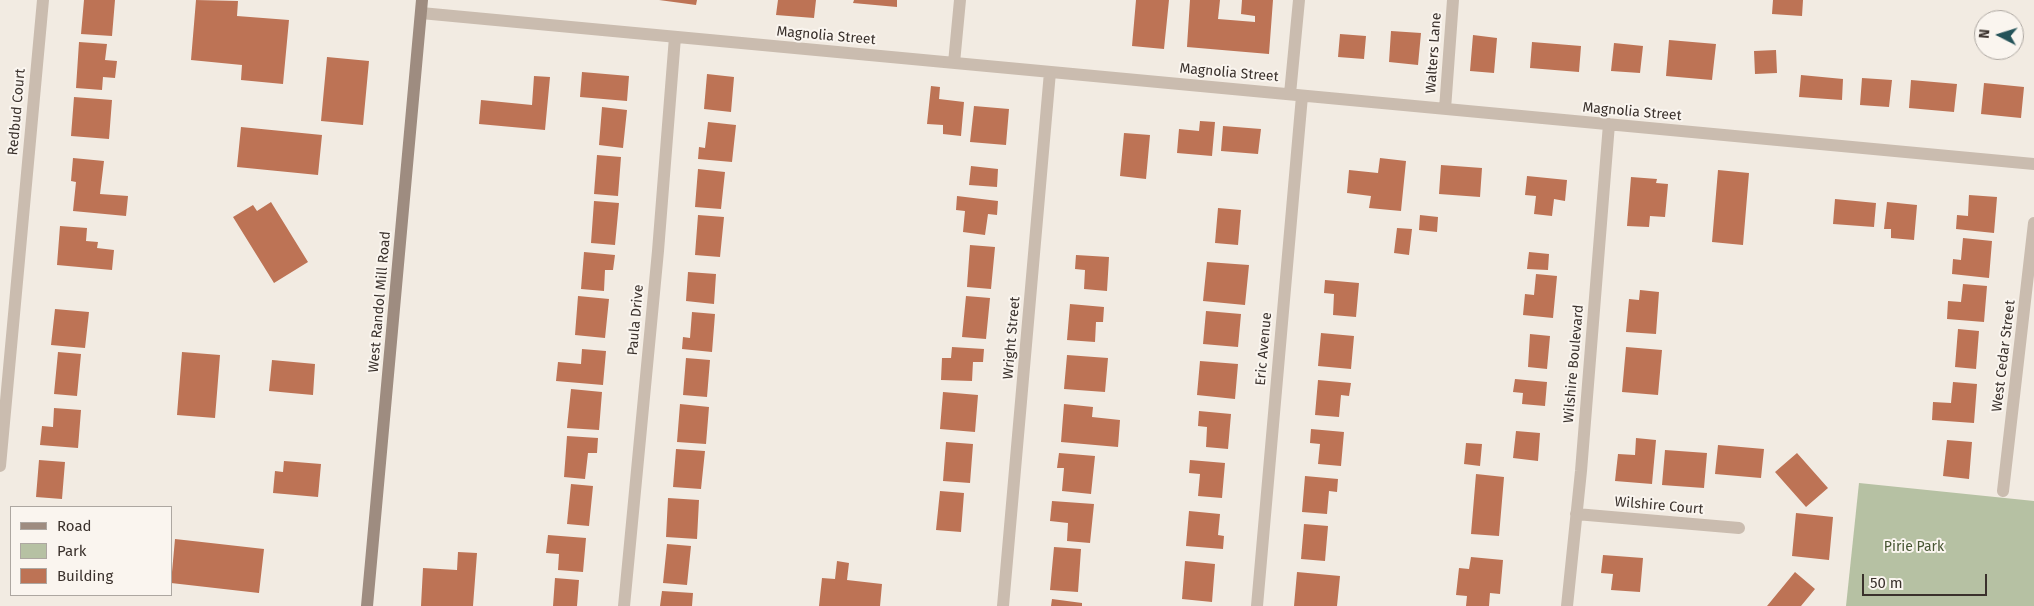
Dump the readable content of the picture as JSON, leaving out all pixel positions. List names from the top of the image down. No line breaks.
{"streets":{"main road":["West Randol Mill Road"],"street":["Magnolia Street","Walters Lane","Redbud Court","Paula Drive","Wright Street","Eric Avenue","West Cedar Street","Wilshire Boulevard","Wilshire Court"]},"crossings":[["Magnolia Street","Walters Lane"],["Magnolia Street","West Randol Mill Road"],["Magnolia Street","Paula Drive"],["Magnolia Street","Wright Street"],["Magnolia Street","Eric Avenue"],["Magnolia Street","Wilshire Boulevard"],["Wilshire Boulevard","Wilshire Court"]],"parks":["Pirie Park"],"legend":["Road","Park","Building"],"scale_bar":"50 m","north":"left"}
